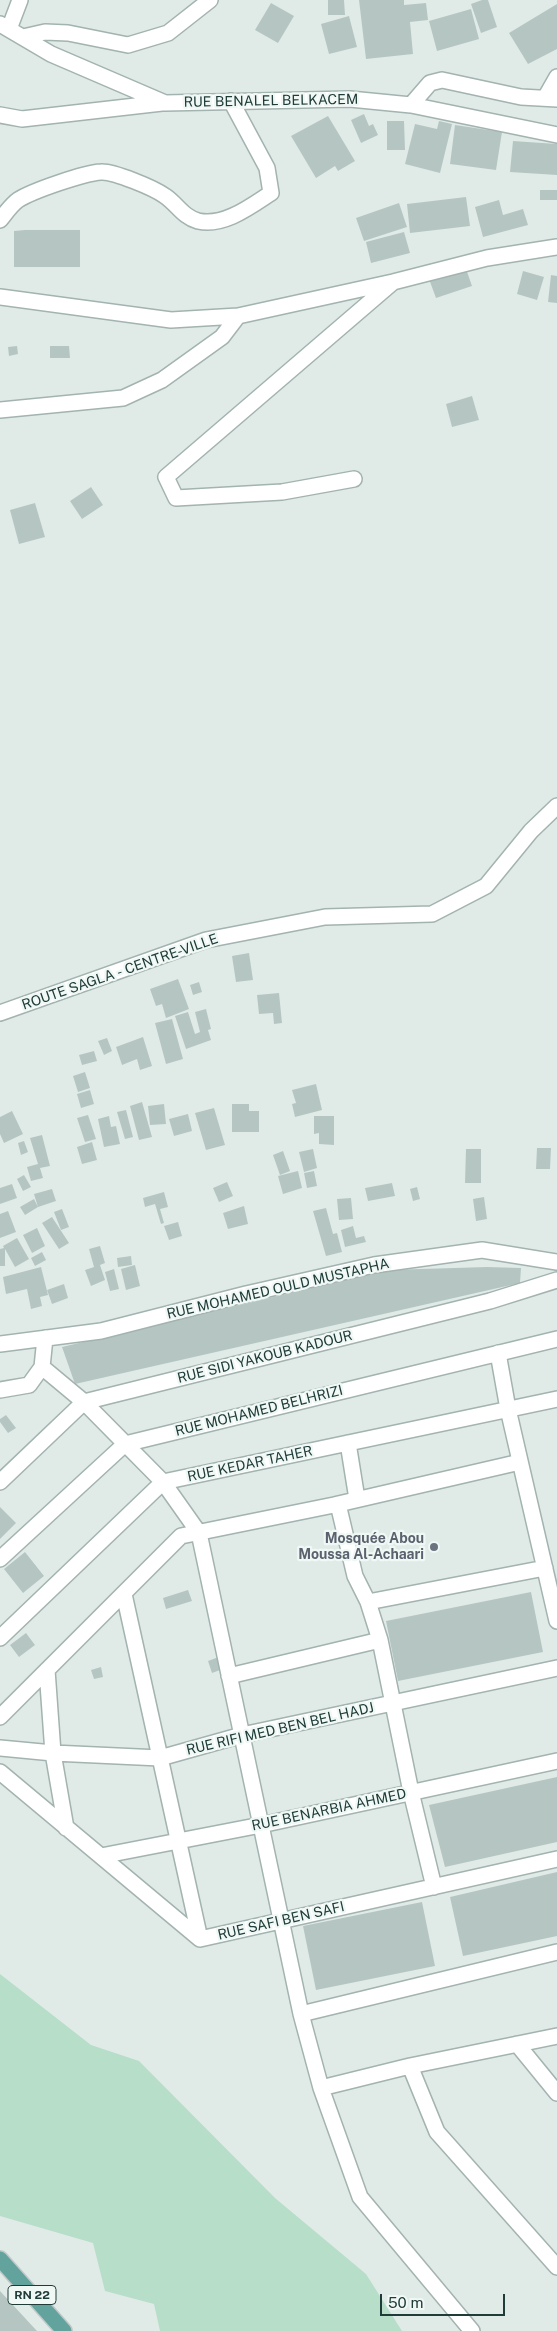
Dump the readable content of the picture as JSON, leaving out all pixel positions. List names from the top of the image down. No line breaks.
{"streets":{"main road":["RN 22"],"street":["RUE BENALEL BELKACEM","ROUTE SAGLA - CENTRE-VILLE","RUE MOHAMED OULD MUSTAPHA","RUE SIDI YAKOUB KADOUR","RUE MOHAMED BELHRIZI","RUE KEDAR TAHER","RUE RIFI MED BEN BEL HADJ","RUE BENARBIA AHMED","RUE SAFI BEN SAFI"]},"crossings":[["RUE BENARBIA AHMED","RUE SAFI BEN SAFI"]],"places":["Mosquée Abou Moussa Al-Achaari"],"scale_bar":"50 m"}
